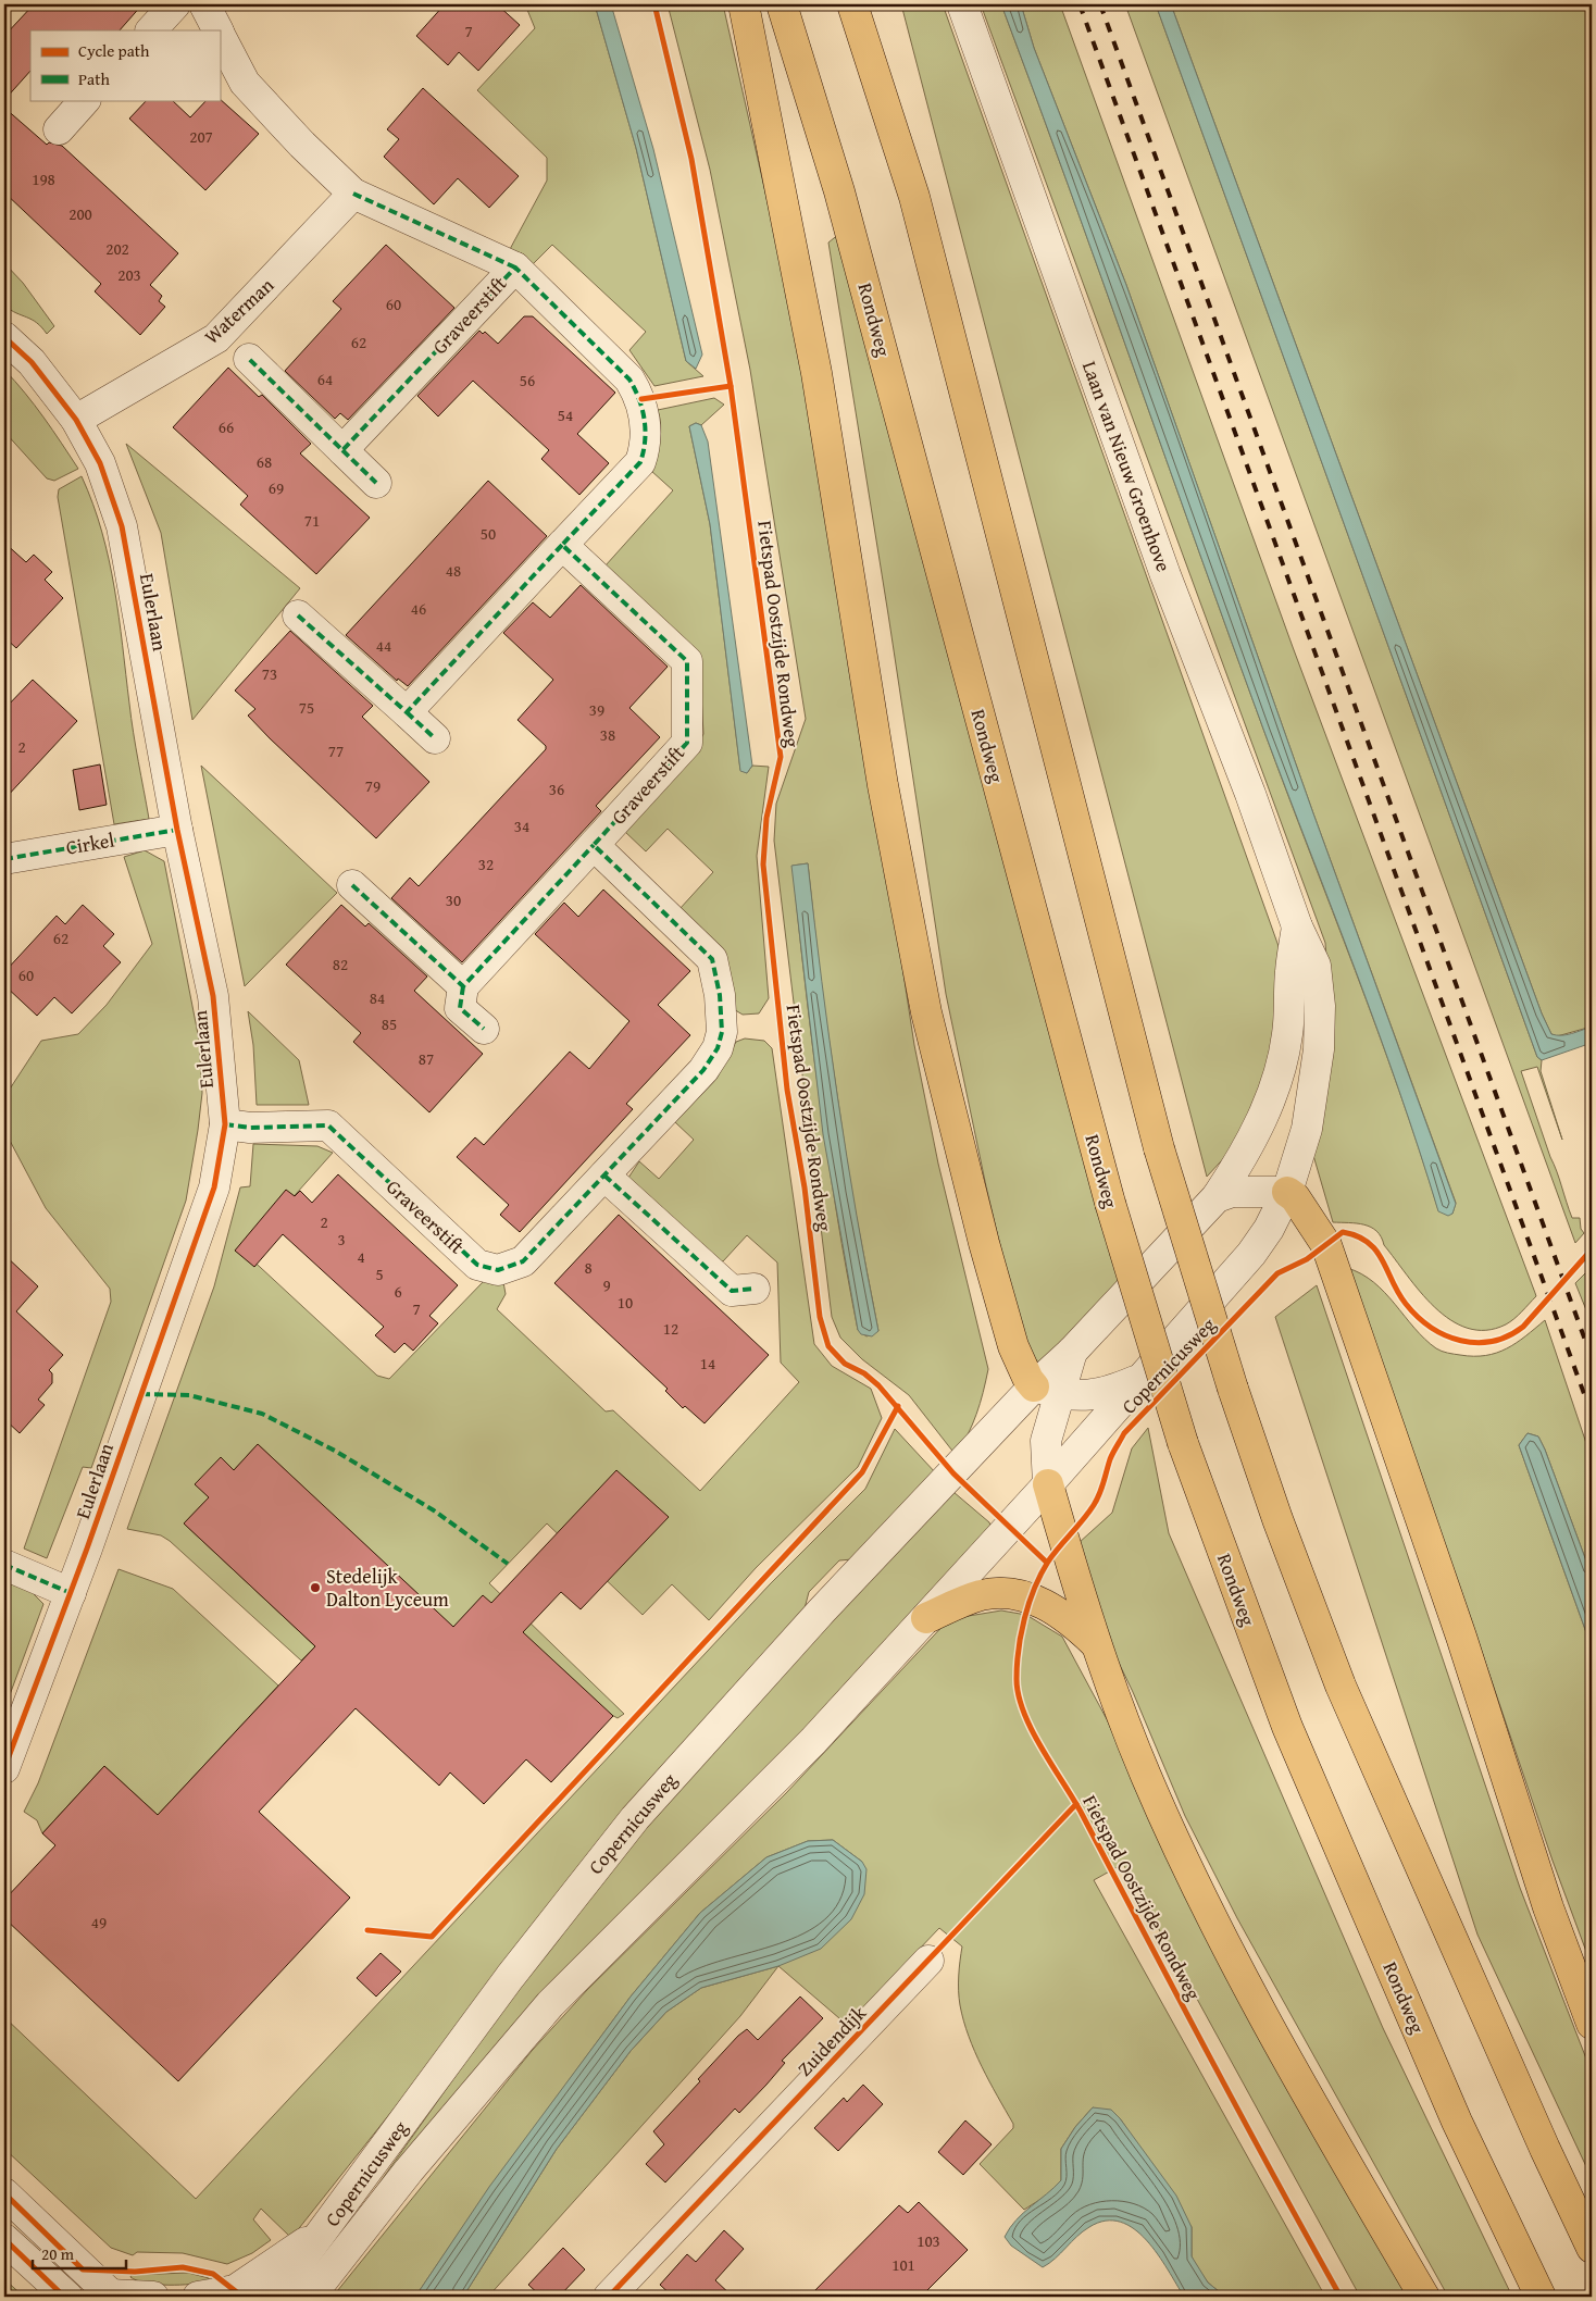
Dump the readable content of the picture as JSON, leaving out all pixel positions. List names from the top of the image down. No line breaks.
{"streets":{"highway":["Rondweg"],"street":["Waterman","Graveerstift","Laan van Nieuw Groenhove","Eulerlaan","Cirkel","Copernicusweg","Zuidendijk"],"cycle path":["Fietspad Oostzijde Rondweg"]},"crossings":[["Waterman","Eulerlaan"],["Graveerstift","Eulerlaan"],["Laan van Nieuw Groenhove","Copernicusweg"],["Eulerlaan","Cirkel"]],"places":["Stedelijk Dalton Lyceum"],"house_numbers":["7","207","198","200","202","203","60","62","64","56","54","66","68","69","71","50","48","46","44","73","75","39","38","2","77","79","36","34","32","30","62","82","60","84","85","87","2","3","4","8","5","9","6","10","7","12","14","49","103","101"],"legend":["Cycle path","Path"],"scale_bar":"20 m"}
